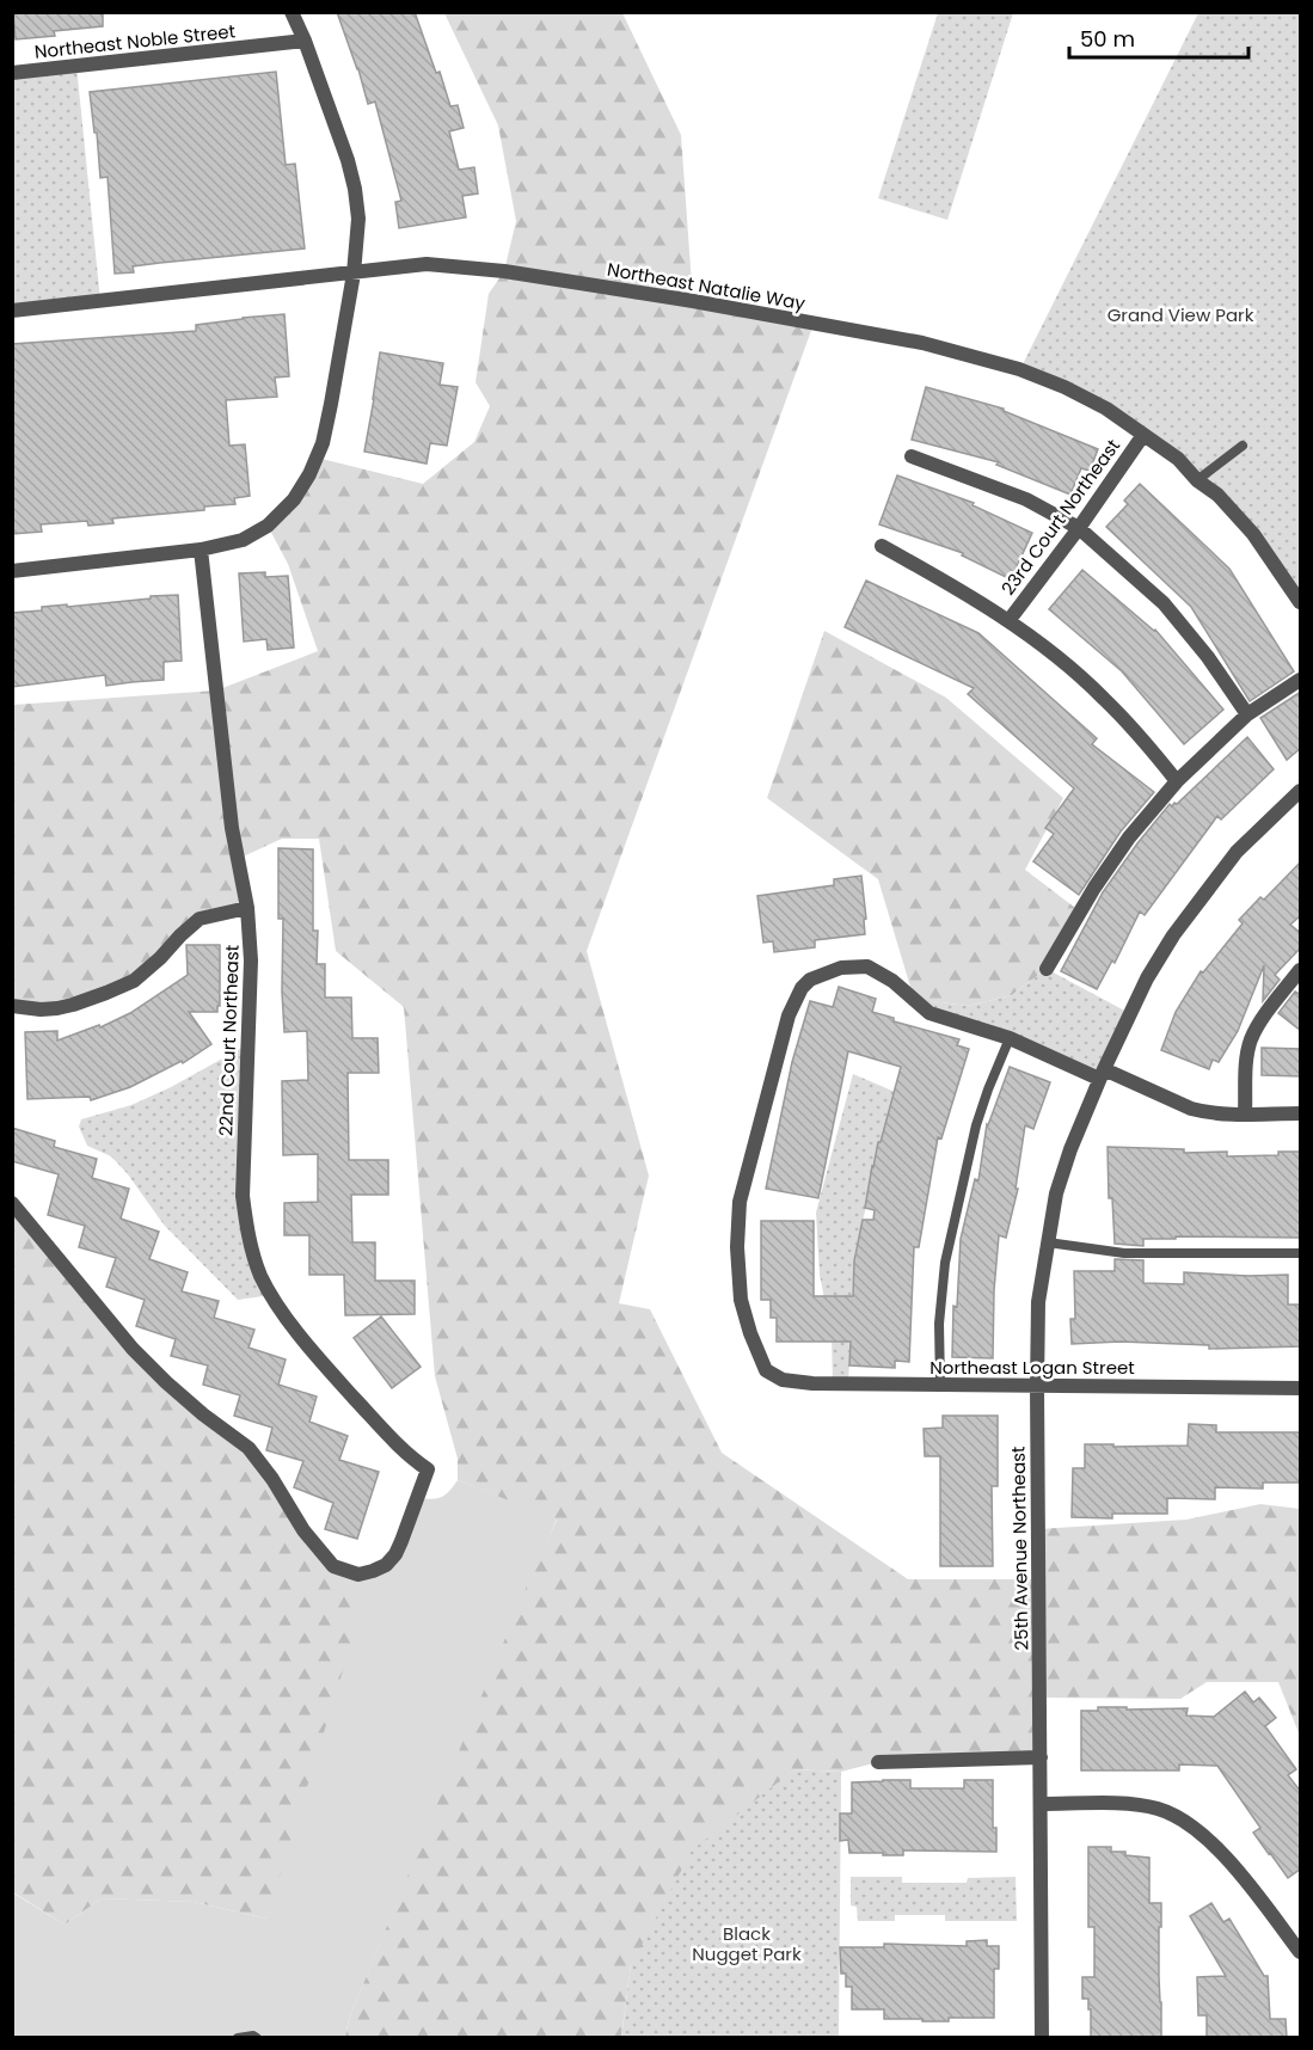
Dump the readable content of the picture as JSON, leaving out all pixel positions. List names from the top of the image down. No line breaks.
{"streets":{"street":["Northeast Noble Street","Northeast Natalie Way","23rd Court Northeast","22nd Court Northeast","Northeast Logan Street","25th Avenue Northeast"]},"crossings":[["Northeast Natalie Way","23rd Court Northeast"],["Northeast Logan Street","25th Avenue Northeast"]],"parks":["Grand View Park","Black Nugget Park"],"scale_bar":"50 m"}
